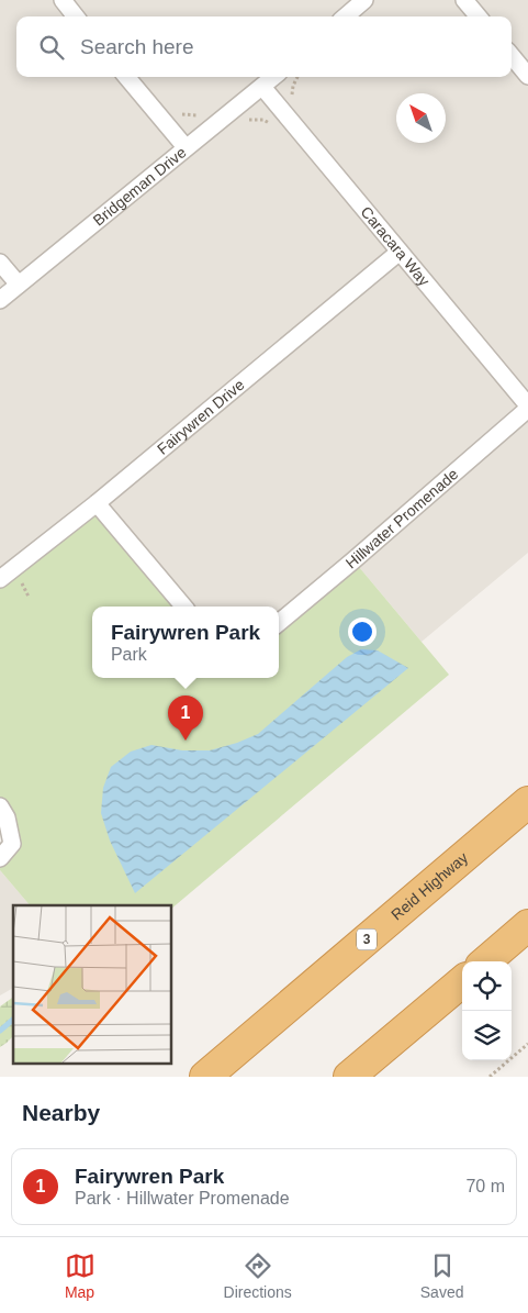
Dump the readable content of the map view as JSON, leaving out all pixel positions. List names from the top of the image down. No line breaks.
{"streets":{"highway":["Reid Highway","3"],"street":["Bridgeman Drive","Caracara Way","Fairywren Drive","Hillwater Promenade"]},"crossings":[["Bridgeman Drive","Caracara Way"],["Caracara Way","Fairywren Drive"],["Caracara Way","Hillwater Promenade"]],"north":"top left","page":{"search":"Search here","popup":["Fairywren Park","Park"],"pins":"1","heading":"Nearby","list":[{"mark":"1","name":"Fairywren Park","note":"Park · Hillwater Promenade","value":"70 m"}],"nav":["Map","Directions","Saved"]}}
